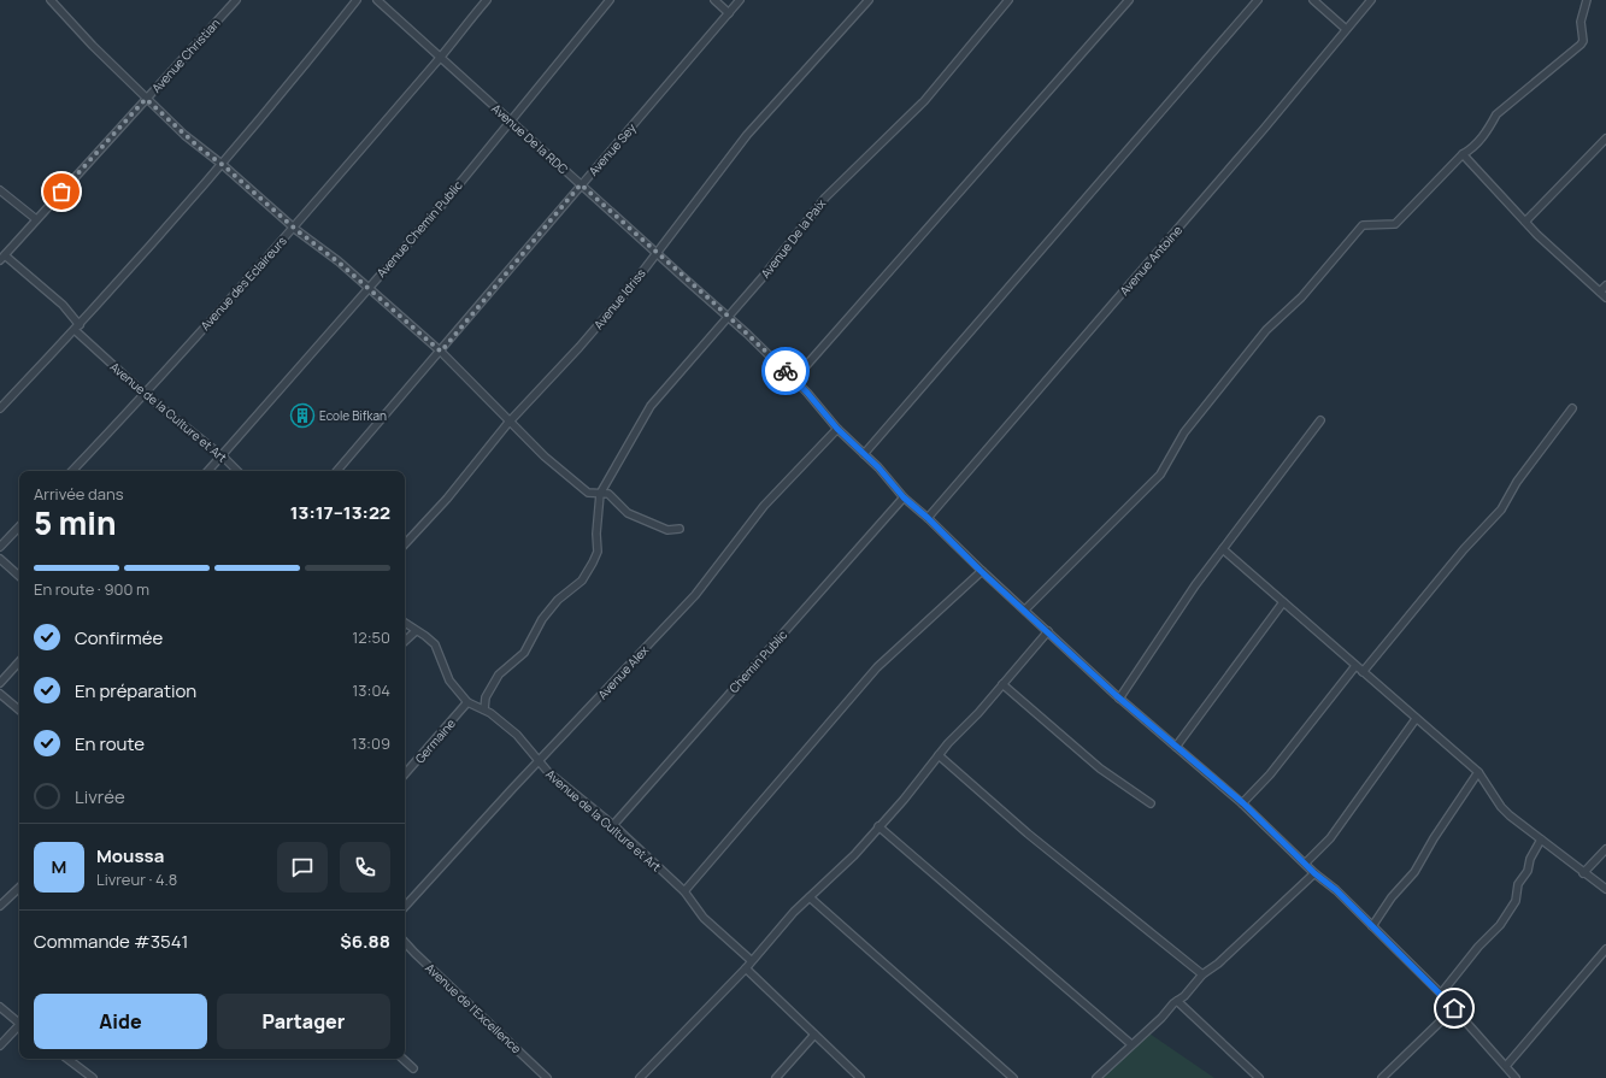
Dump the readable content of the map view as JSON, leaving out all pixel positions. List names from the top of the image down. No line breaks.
{"streets":{"street":["Avenue Christian","Avenue De la RDC","Avenue Sey","Avenue Chemin Public","Avenue De la Paix","Avenue Antoine","Avenue des Eclaireurs","Avenue Idriss","Avenue de la Culture et Art","Chemin Public","Avenue Alex","Germaine","Avenue de l'Excellence"]},"crossings":[["Avenue Christian","Avenue de la Culture et Art"],["Avenue De la RDC","Avenue Sey"],["Avenue De la RDC","Avenue Chemin Public"],["Avenue De la RDC","Avenue De la Paix"],["Avenue De la RDC","Avenue Antoine"],["Avenue De la RDC","Avenue des Eclaireurs"],["Avenue De la RDC","Avenue Idriss"],["Avenue De la RDC","Chemin Public"],["Avenue De la RDC","Avenue Alex"],["Avenue Chemin Public","Avenue de la Culture et Art"],["Avenue des Eclaireurs","Avenue de la Culture et Art"],["Avenue de la Culture et Art","Chemin Public"],["Avenue de la Culture et Art","Avenue Alex"],["Avenue de la Culture et Art","Germaine"]],"places":{"building":["Ecole Bifkan"]},"page":{"heading":["5 min","Arrivée dans","13:17–13:22"],"panel":["Moussa","Livreur · 4.8","Commande #3541","$6.88"],"bar":"En route · 900 m","list":[["Confirmée","12:50"],["En préparation","13:04"],["En route","13:09"],"Livrée"],"round":"M","buttons":["Aide","Partager"]}}
